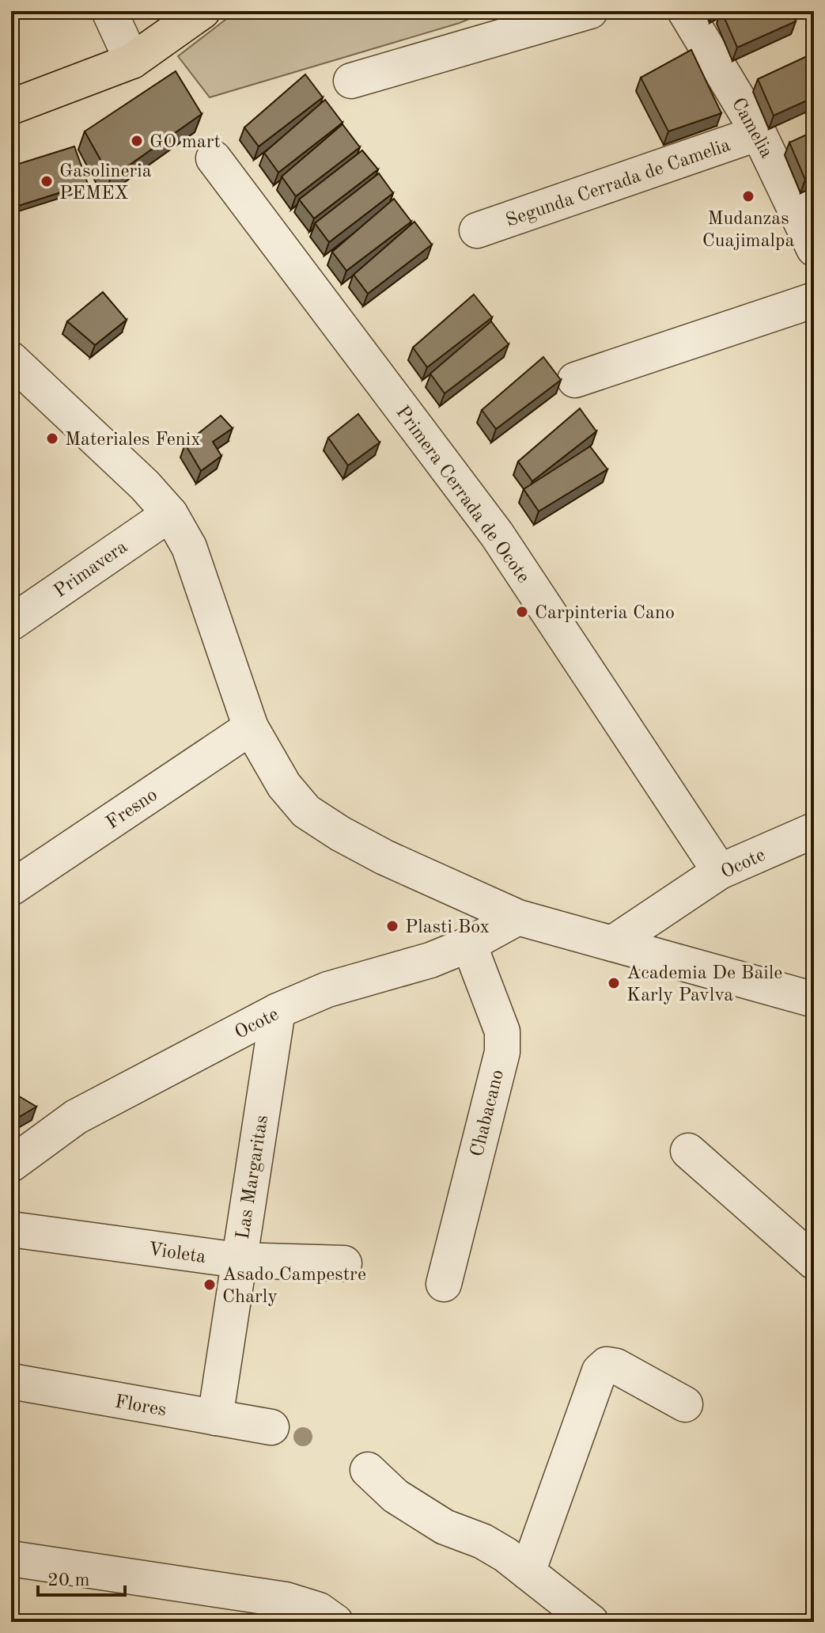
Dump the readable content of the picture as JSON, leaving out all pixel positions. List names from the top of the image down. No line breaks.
{"streets":{"street":["Camelia","Segunda Cerrada de Camelia","Primera Cerrada de Ocote","Primavera","Fresno","Ocote","Chabacano","Las Margaritas","Violeta","Flores"]},"crossings":[["Camelia","Segunda Cerrada de Camelia"],["Primera Cerrada de Ocote","Ocote"],["Ocote","Chabacano"],["Ocote","Las Margaritas"],["Las Margaritas","Violeta"],["Las Margaritas","Flores"]],"places":["GO mart","Gasolineria PEMEX","Mudanzas Cuajimalpa","Materiales Fenix","Carpinteria Cano","Plasti Box","Academia De Baile Karly Pavlva","Asado Campestre Charly"],"scale_bar":"20 m"}
